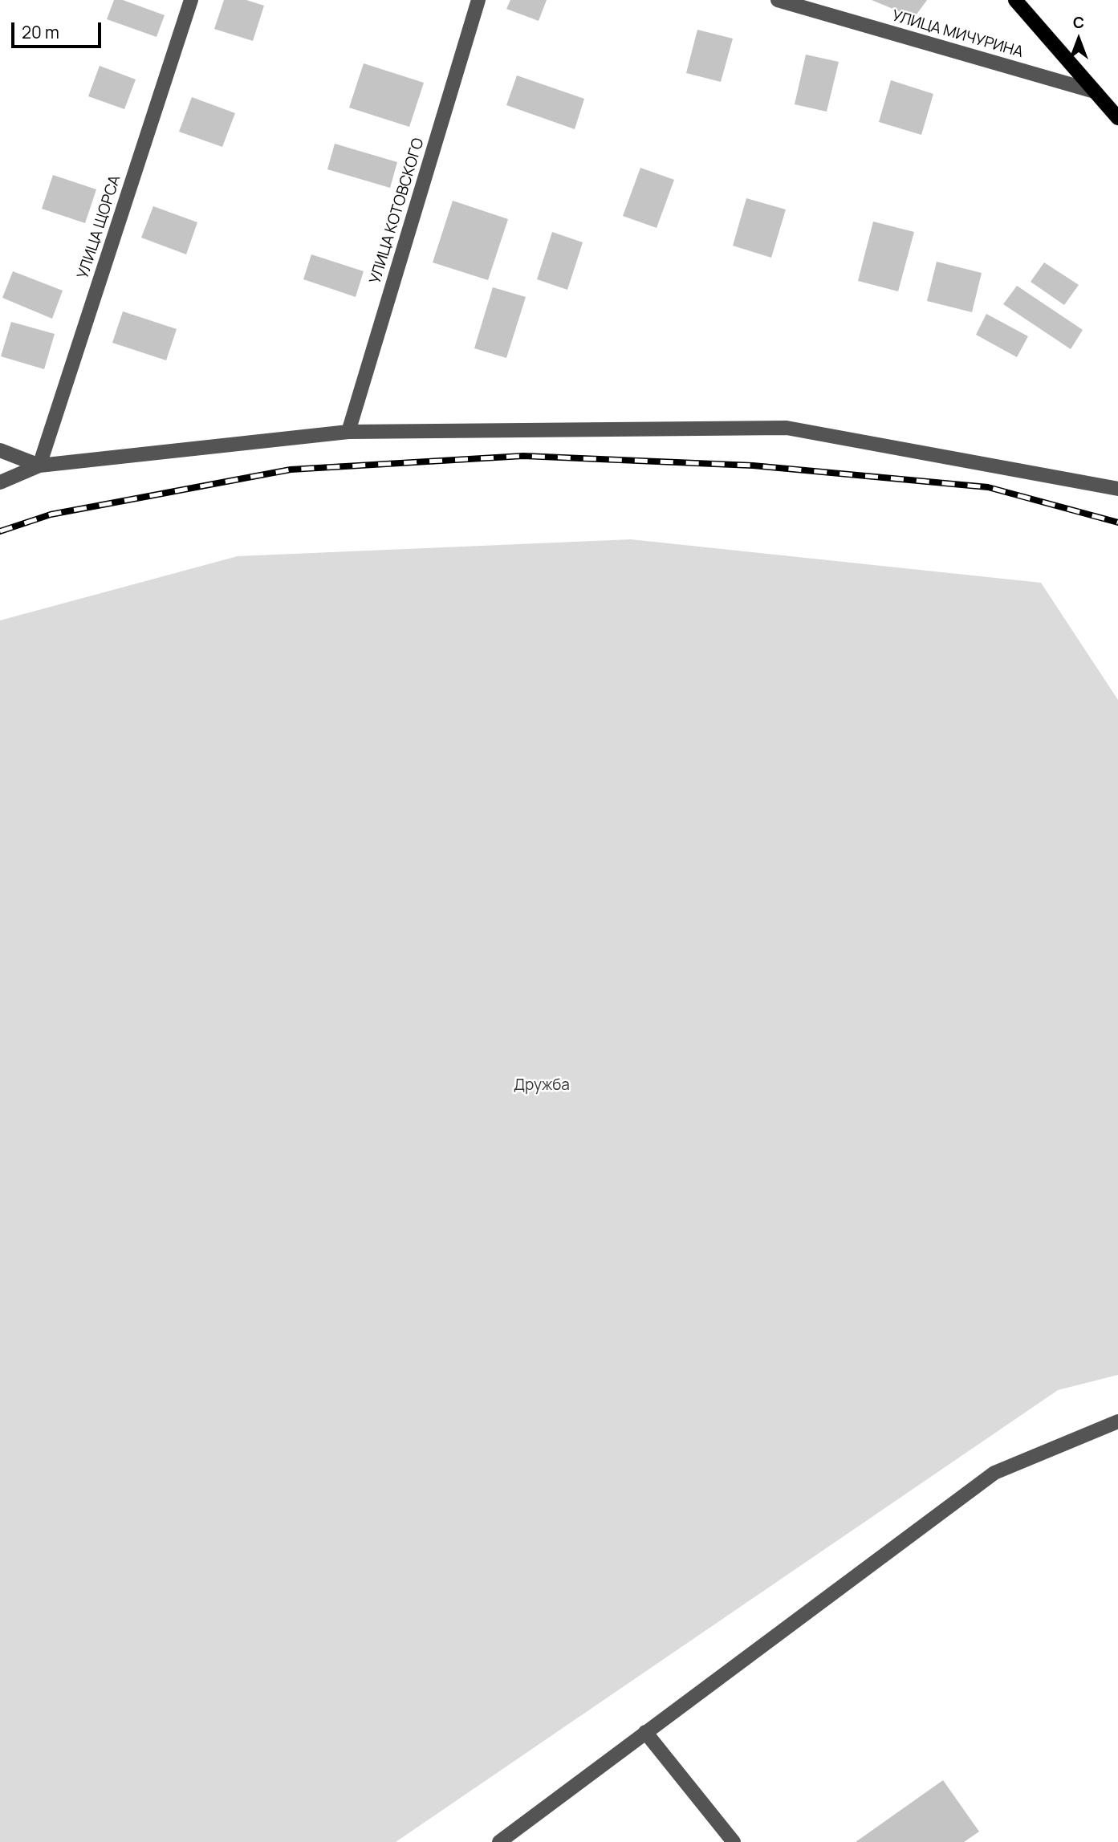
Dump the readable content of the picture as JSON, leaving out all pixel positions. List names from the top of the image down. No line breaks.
{"streets":{"street":["УЛИЦА МИЧУРИНА","УЛИЦА КОТОВСКОГО","УЛИЦА ЩОРСА"]},"parks":["Дружба"],"scale_bar":"20 m","north":"top"}
